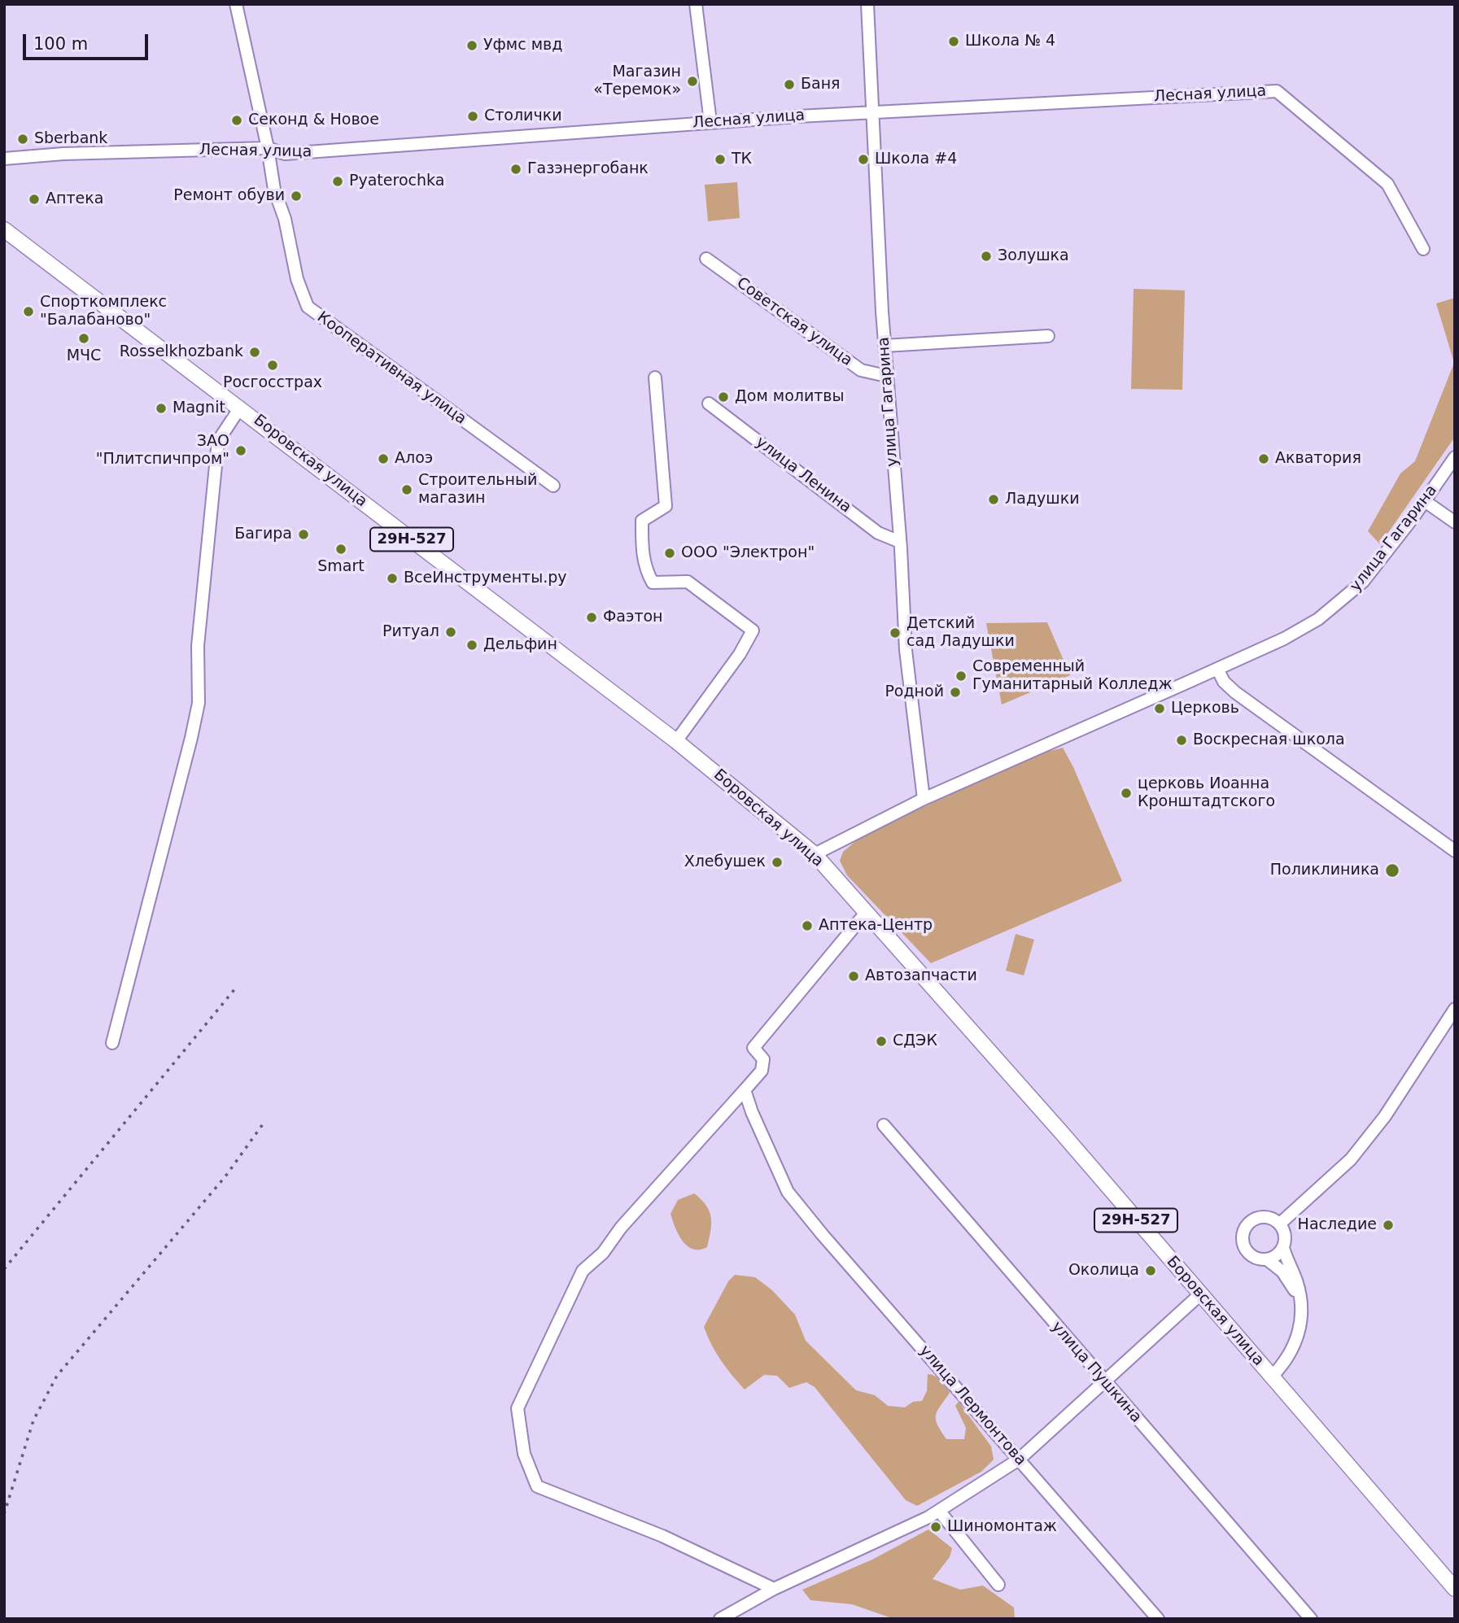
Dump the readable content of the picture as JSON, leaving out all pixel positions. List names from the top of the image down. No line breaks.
{"streets":{"main road":["Боровская улица","29Н-527"],"street":["Лесная улица","Советская улица","Кооперативная улица","улица Гагарина","улица Ленина","улица Пушкина","улица Лермонтова"]},"crossings":[["Лесная улица","Кооперативная улица"],["Лесная улица","улица Гагарина"],["Советская улица","улица Гагарина"],["улица Гагарина","Боровская улица"],["улица Гагарина","улица Ленина"]],"places":["Школа № 4","Уфмс мвд","Магазин «Теремок»","Баня","Столички","Секонд & Новое","Sberbank","ТК","Школа #4","Газэнергобанк","Pyaterochka","Ремонт обуви","Аптека","Золушка","Спорткомплекс \"Балабаново\"","МЧС","Rosselkhozbank","Росгосстрах","Дом молитвы","Magnit","ЗАО \"Плитспичпром\"","Алоэ","Акватория","Строительный магазин","Ладушки","Багира","Smart","ООО \"Электрон\"","ВсеИнструменты.ру","Фаэтон","Ритуал","Детский сад Ладушки","Дельфин","Современный Гуманитарный Колледж","Родной","Церковь","Воскресная школа","церковь Иоанна Кронштадтского","Хлебушек","Поликлиника","Аптека-Центр","Автозапчасти","СДЭК","Наследие","Околица","Шиномонтаж"],"scale_bar":"100 m"}
